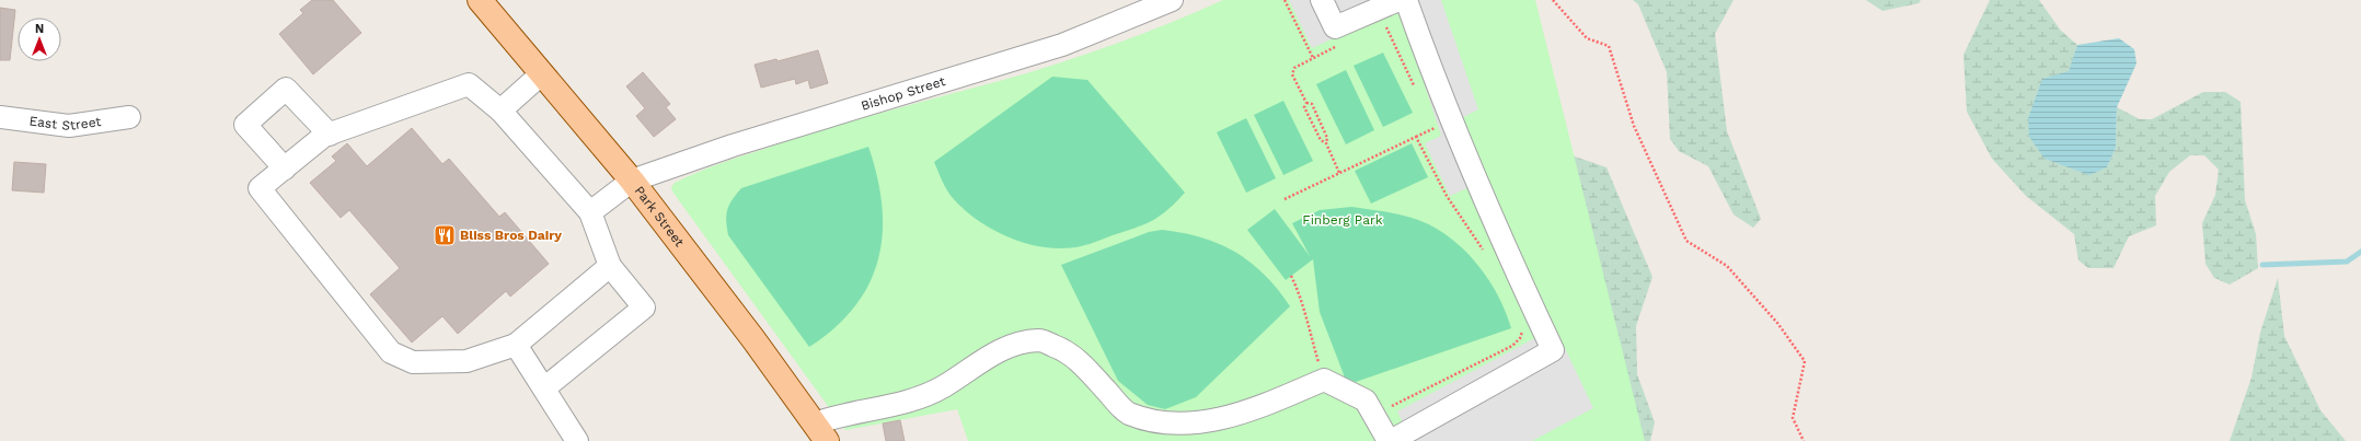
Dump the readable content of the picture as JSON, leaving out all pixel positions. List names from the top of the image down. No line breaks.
{"streets":{"main road":["Park Street"],"street":["Bishop Street","East Street"]},"crossings":[["Bishop Street","Park Street"]],"parks":["Finberg Park"],"places":{"restaurant":["Bliss Bros Dairy"]},"north":"top"}
